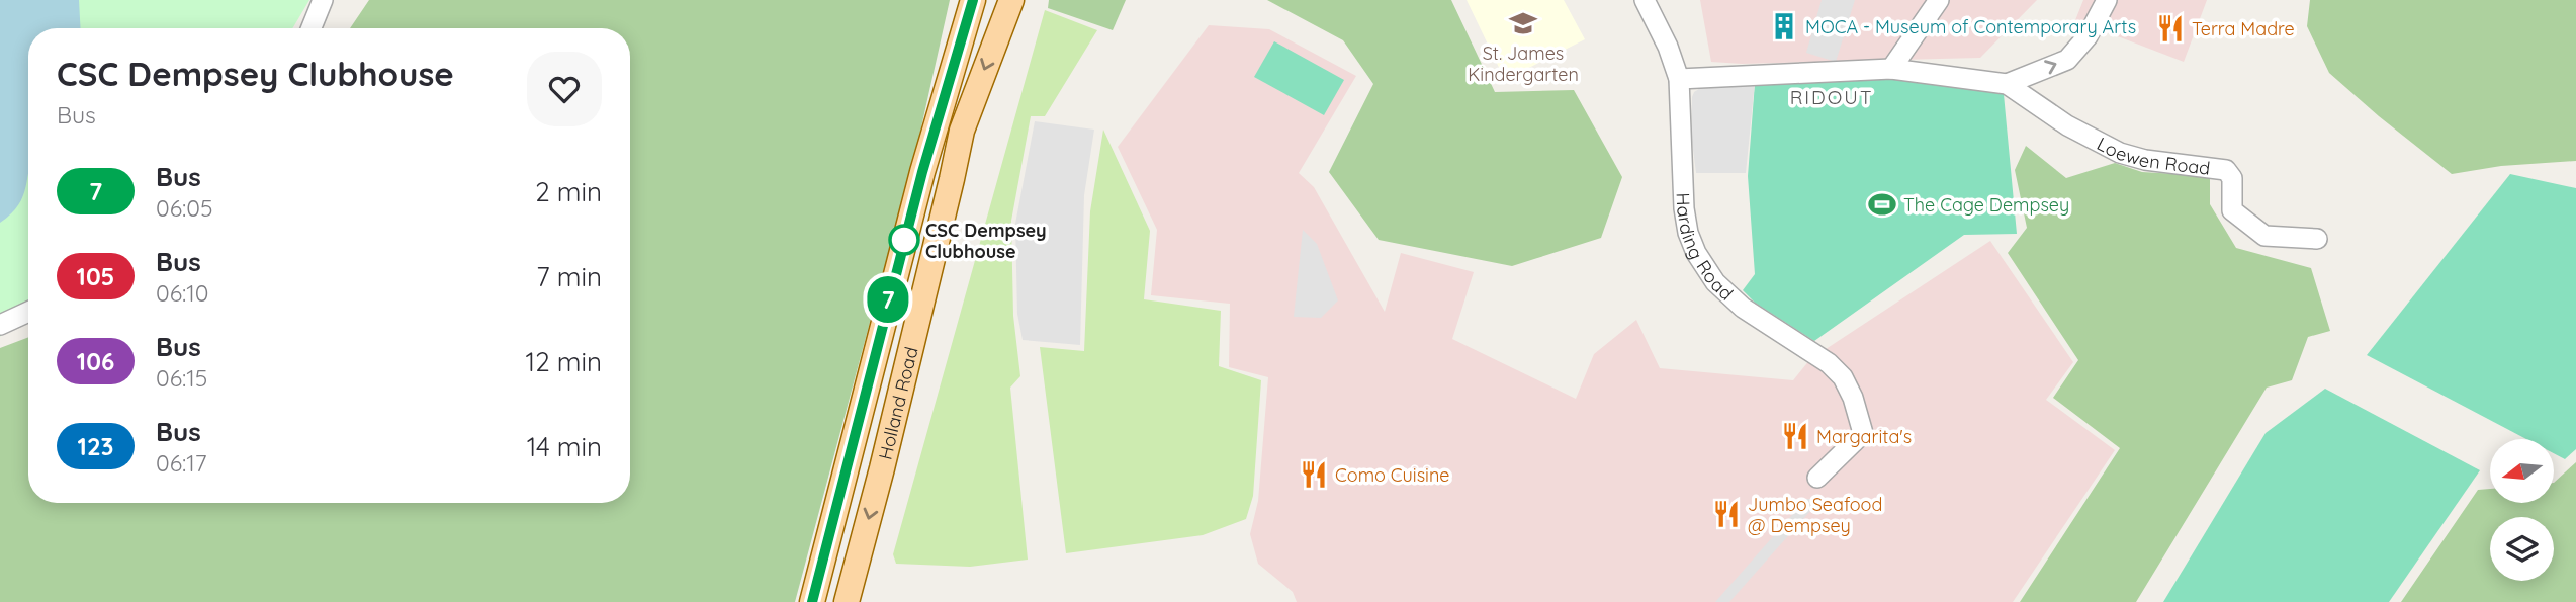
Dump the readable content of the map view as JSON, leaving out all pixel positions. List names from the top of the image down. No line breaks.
{"streets":{"main road":["Holland Road"],"street":["Loewen Road","Harding Road"]},"crossings":[["Loewen Road","Harding Road"]],"districts":["RIDOUT"],"places":{"school or university":["St. James Kindergarten"],"building":["MOCA - Museum of Contemporary Arts"],"restaurant":["Terra Madre","Margarita's","Como Cuisine","Jumbo Seafood @ Dempsey"],"sports":["The Cage Dempsey"],"other":["CSC Dempsey Clubhouse"]},"lines":["bus line 7"],"north":"left","page":{"on_map":"7","heading":["CSC Dempsey Clubhouse","Bus"],"list":[{"mark":"7","name":"Bus","note":"06:05","value":"2 min"},{"mark":"105","name":"Bus","note":"06:10","value":"7 min"},{"mark":"106","name":"Bus","note":"06:15","value":"12 min"},{"mark":"123","name":"Bus","note":"06:17","value":"14 min"}]}}
